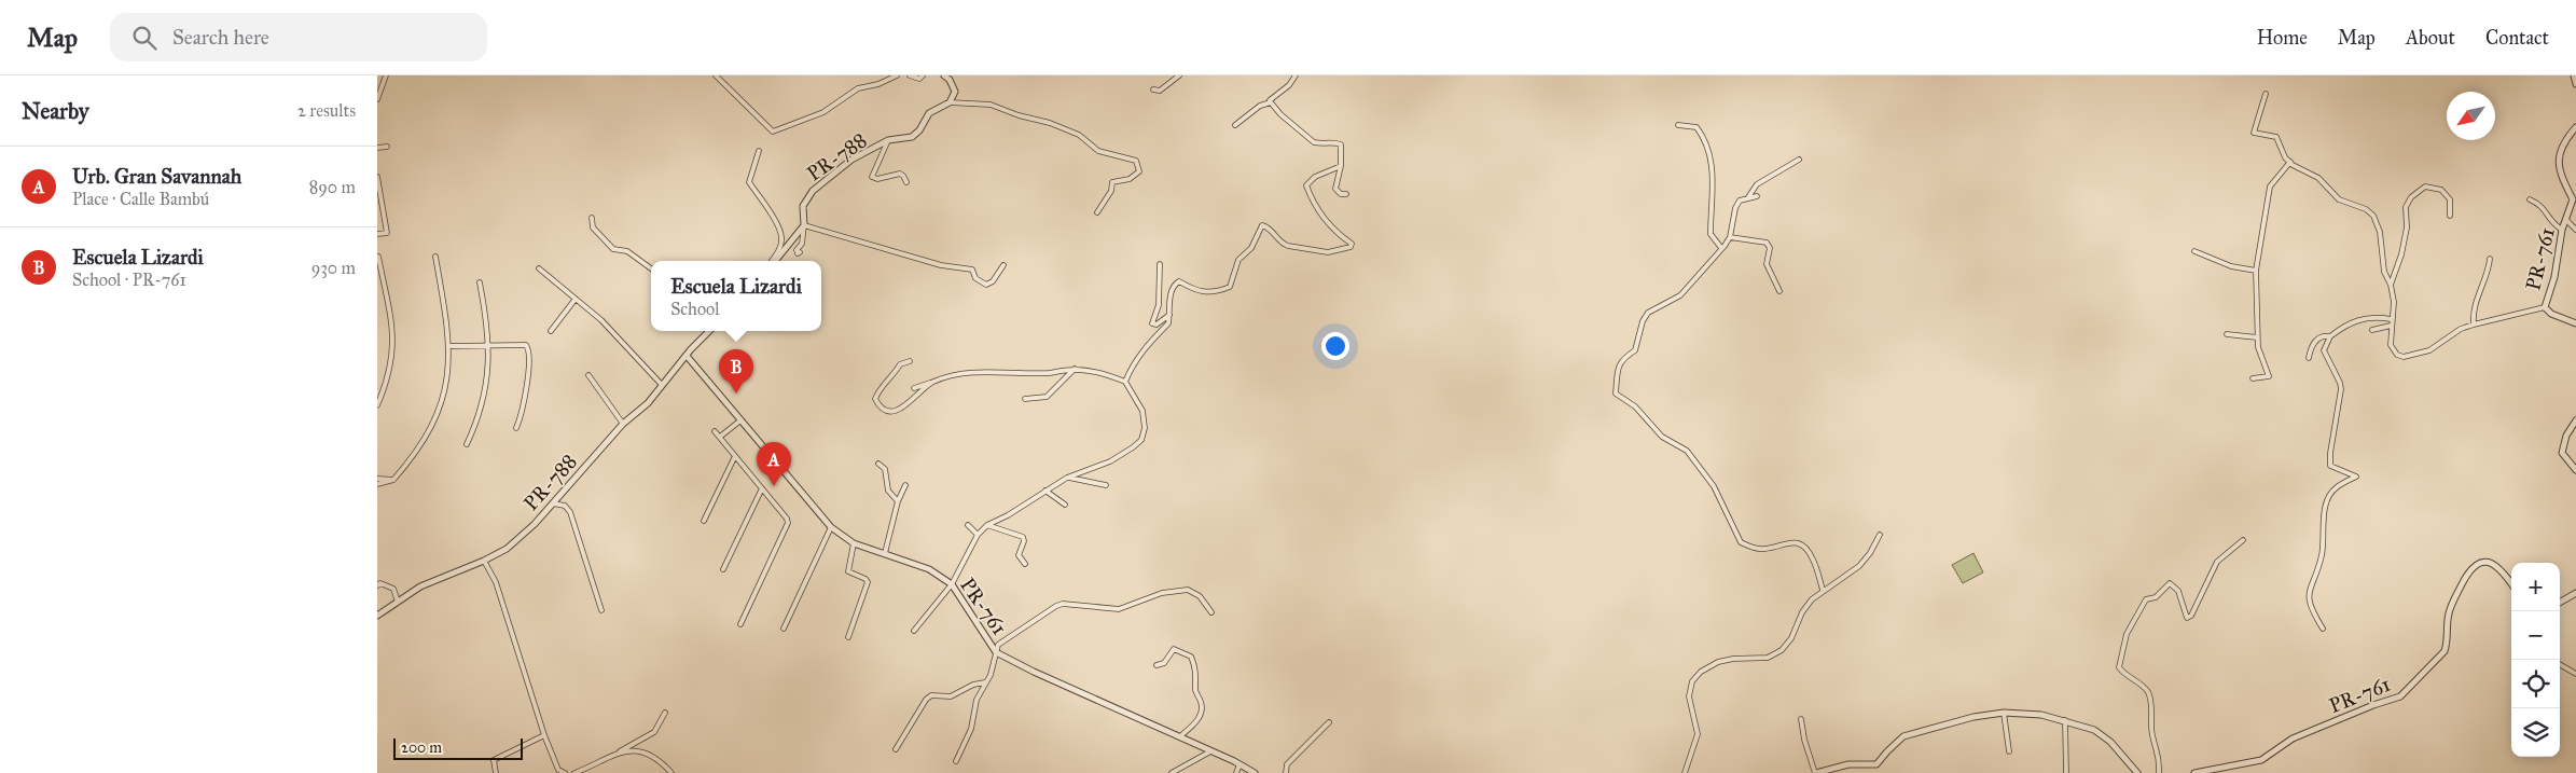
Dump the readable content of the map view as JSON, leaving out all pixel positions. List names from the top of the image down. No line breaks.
{"streets":{"street":["PR-788","PR-761"]},"crossings":[["PR-788","PR-761"]],"scale_bar":"200 m","north":"bottom left","page":{"header":"Map","search":"Search here","nav":["Home","Map","About","Contact"],"heading":["Nearby","2 results"],"list":[{"mark":"A","name":"Urb. Gran Savannah","note":"Place · Calle Bambú","value":"890 m"},{"mark":"B","name":"Escuela Lizardi","note":"School · PR-761","value":"930 m"}],"popup":["Escuela Lizardi","School"],"pins":["B","A"],"map_buttons":["+","−"],"scale":"200 m"}}
